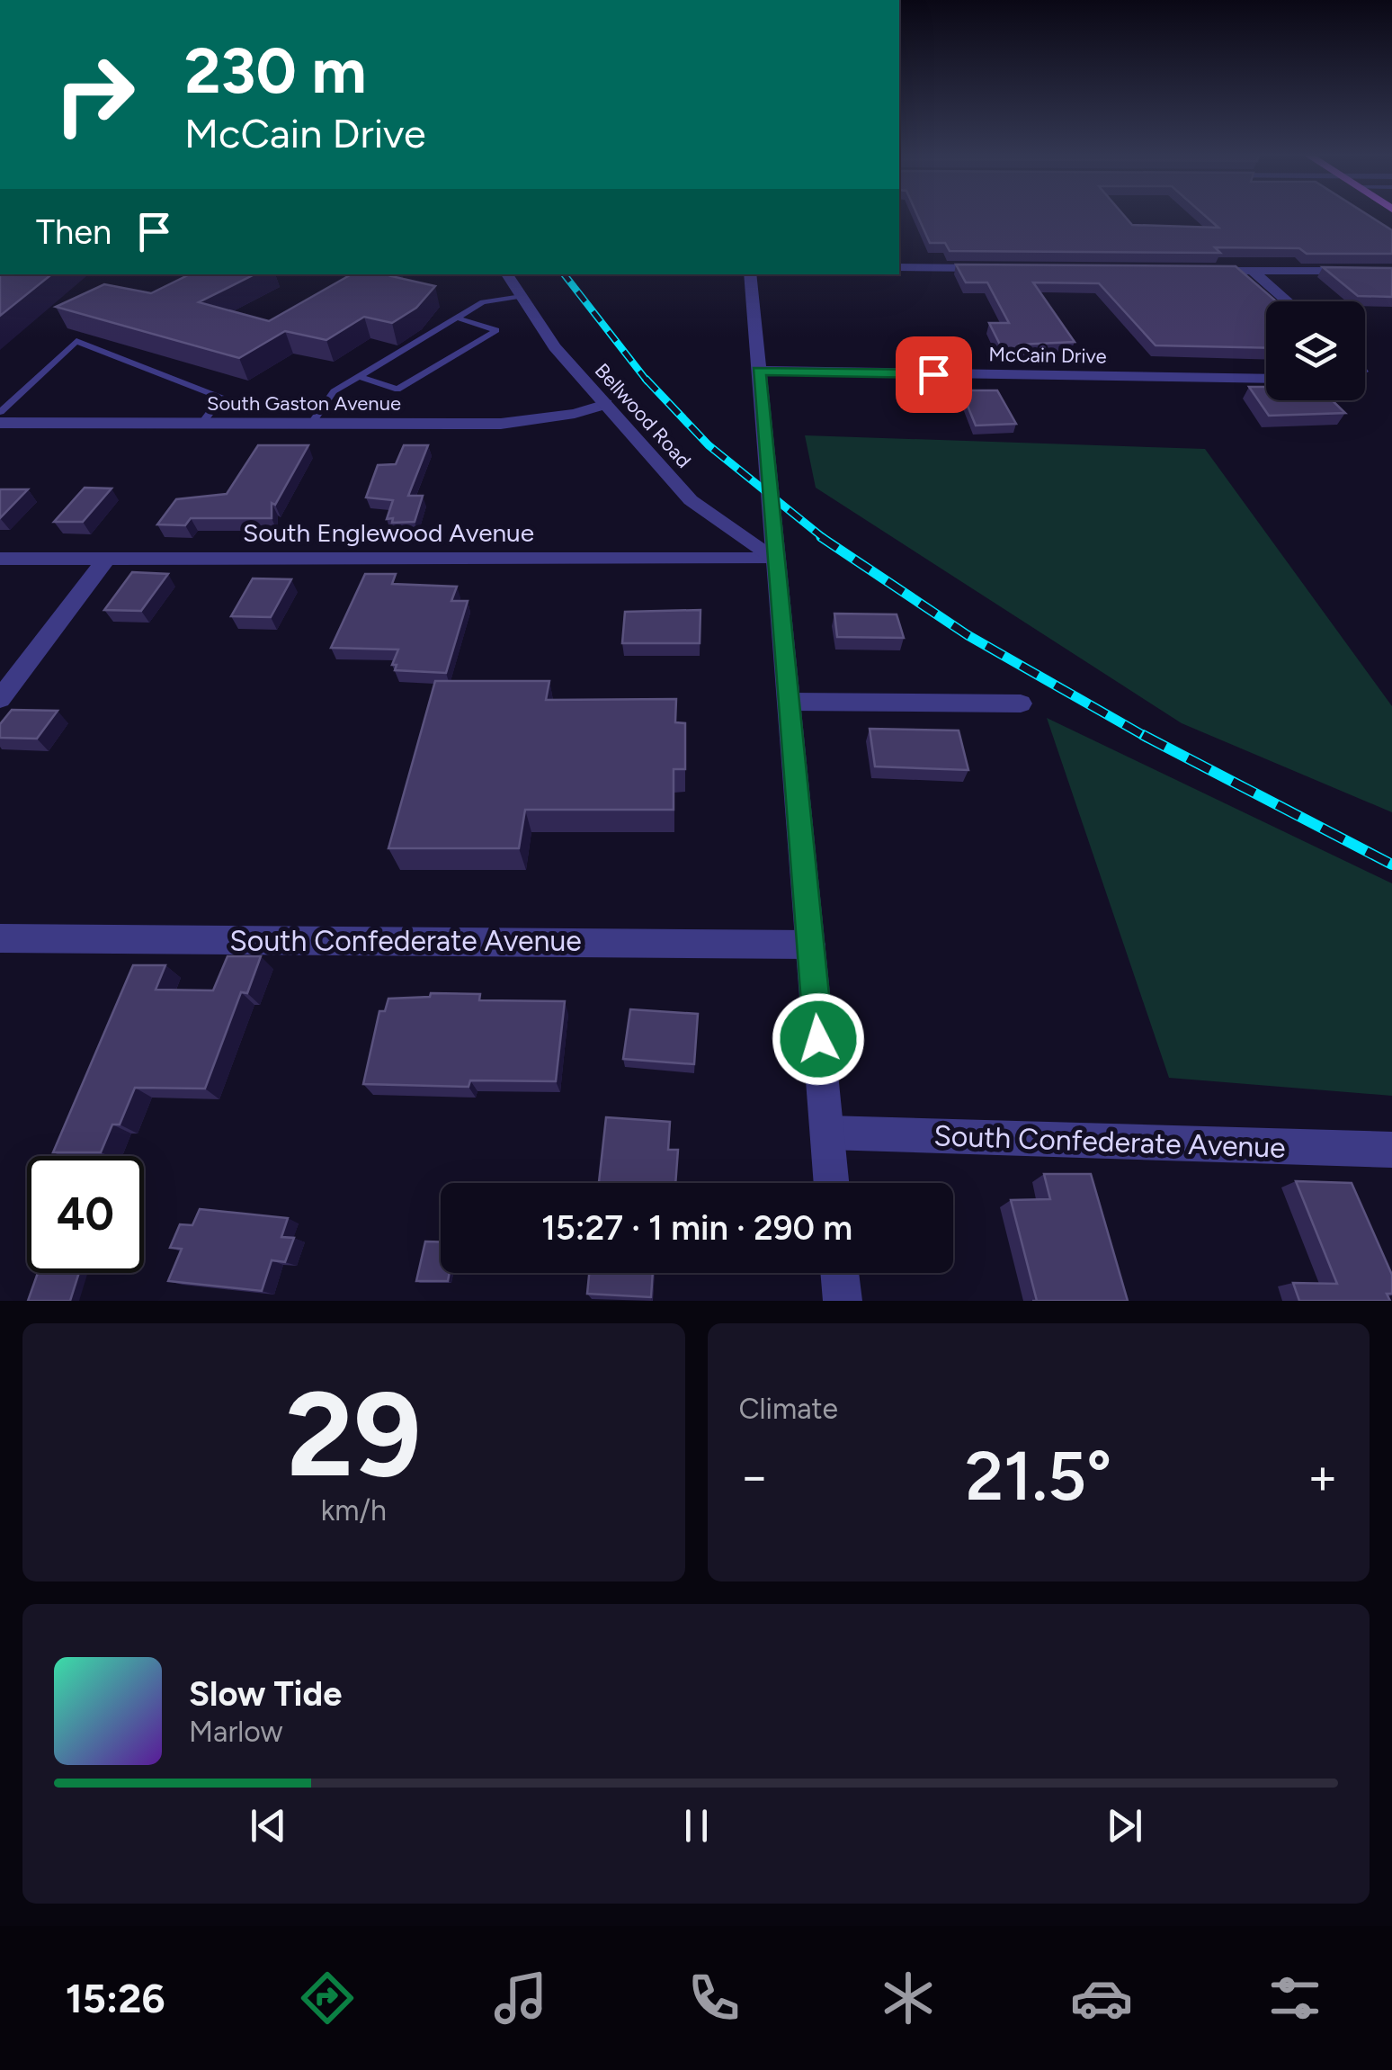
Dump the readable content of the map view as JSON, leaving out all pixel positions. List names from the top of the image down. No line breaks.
{"streets":{"street":["McCain Drive","South Gaston Avenue","Bellwood Road","South Englewood Avenue","South Confederate Avenue"]},"crossings":[["South Gaston Avenue","Bellwood Road"],["Bellwood Road","South Englewood Avenue"]],"page":{"turn":["230 m","McCain Drive"],"then":"Then","limit":"40","trip":"15:27 · 1 min · 290 m","tile":[["29","km/h"],"Climate"],"heat":["−","21.5°","+"],"song":["Slow Tide","Marlow"],"tabs":"15:26"}}
